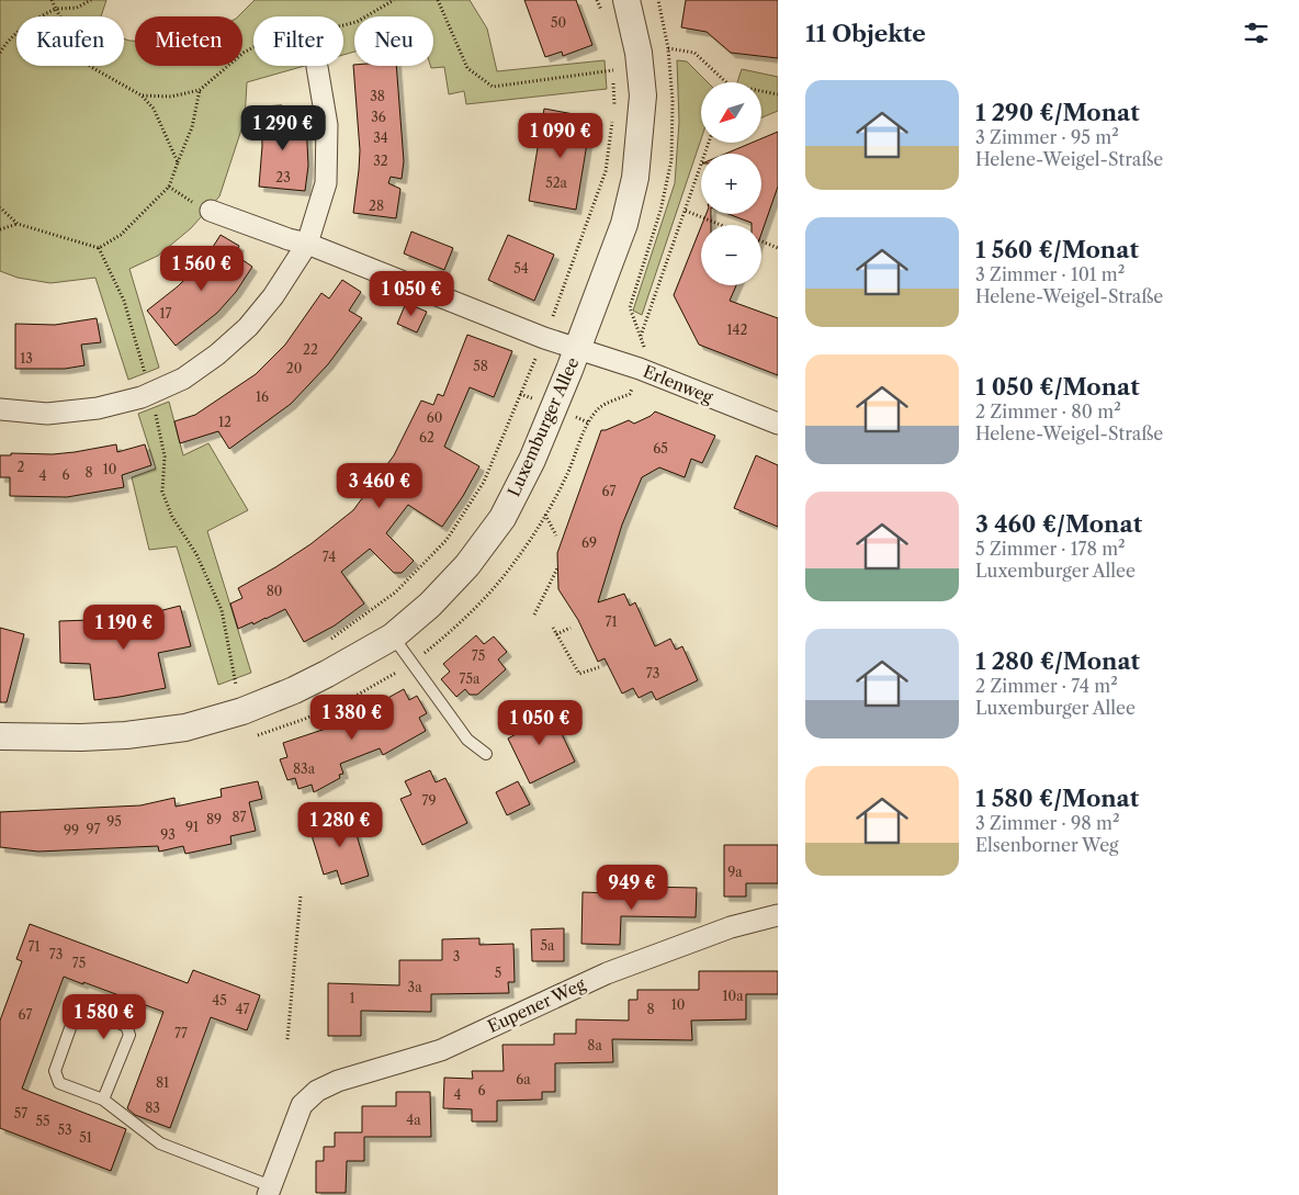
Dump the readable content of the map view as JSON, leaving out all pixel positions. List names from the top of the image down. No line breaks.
{"streets":{"street":["Erlenweg","Luxemburger Allee","Eupener Weg"]},"crossings":[["Erlenweg","Luxemburger Allee"]],"house_numbers":["50","38","36","34","32","23","52a","28","54","17","142","22","13","58","20","16","60","12","62","65","2","10","8","6","4","67","69","74","80","71","75","73","75a","83a","79","87","89","95","91","97","99","93","9a","5a","71","73","3","75","5","3a","10a","1","45","10","47","8","67","77","8a","6a","81","6","4","83","57","4a","55","53","51"],"north":"bottom left","page":{"heading":"11 Objekte","chip":["Kaufen","Mieten","Filter","Neu"],"list":[{"name":"1 290 €/Monat","note":"3 Zimmer · 95 m² · Helene-Weigel-Straße"},{"name":"1 560 €/Monat","note":"3 Zimmer · 101 m² · Helene-Weigel-Straße"},{"name":"1 050 €/Monat","note":"2 Zimmer · 80 m² · Helene-Weigel-Straße"},{"name":"3 460 €/Monat","note":"5 Zimmer · 178 m² · Luxemburger Allee"},{"name":"1 280 €/Monat","note":"2 Zimmer · 74 m² · Luxemburger Allee"},{"name":"1 580 €/Monat","note":"3 Zimmer · 98 m² · Elsenborner Weg"}],"map_buttons":["+","−"],"price":["1 290 €","1 090 €","1 560 €","1 050 €","3 460 €","1 190 €","1 380 €","1 050 €","1 280 €","949 €","1 580 €"]}}
